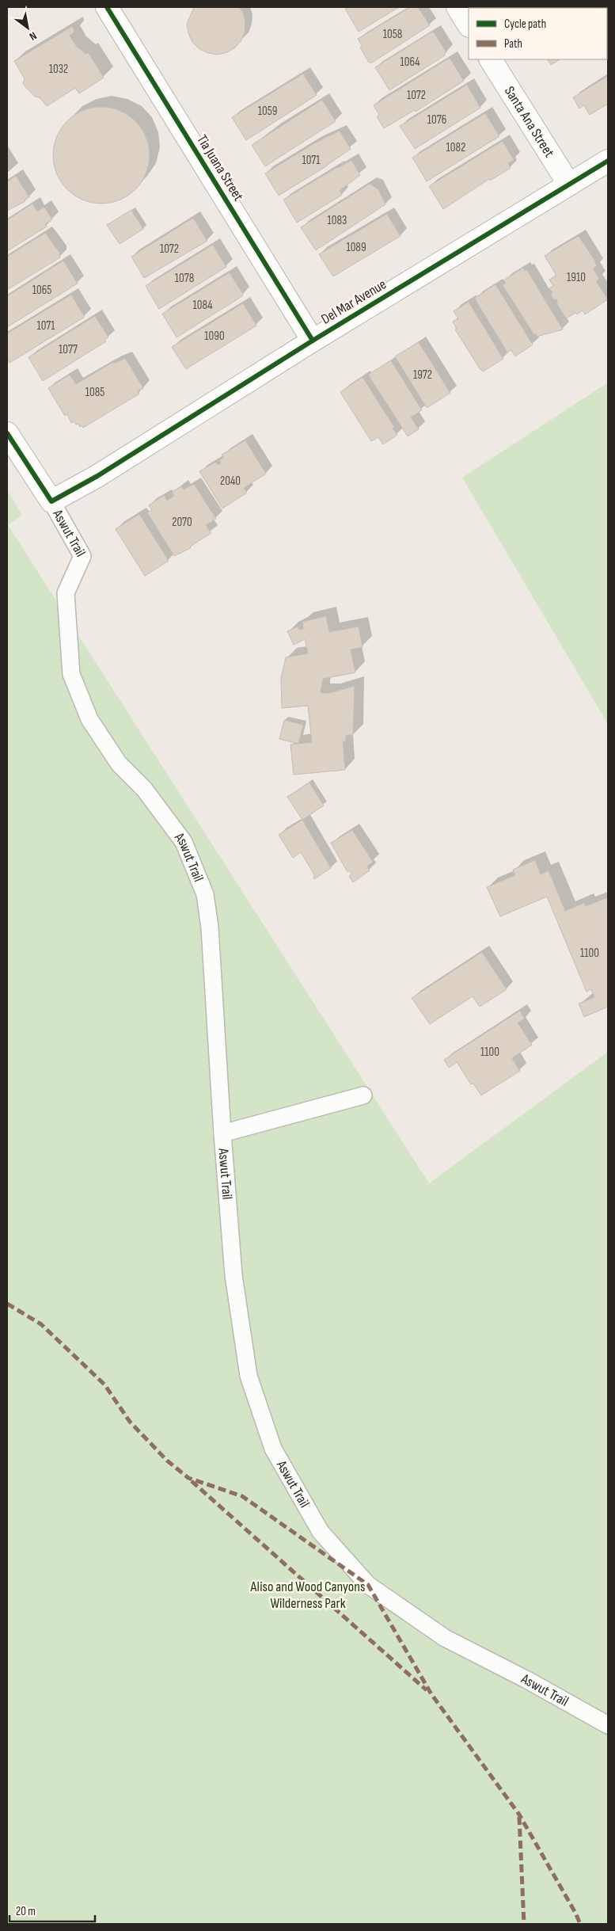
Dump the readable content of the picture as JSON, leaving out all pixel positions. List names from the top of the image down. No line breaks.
{"streets":{"street":["Santa Ana Street","Tia Juana Street","Del Mar Avenue"],"lane":["Aswut Trail"]},"crossings":[["Santa Ana Street","Del Mar Avenue"],["Tia Juana Street","Del Mar Avenue"],["Del Mar Avenue","Aswut Trail"]],"parks":["Aliso and Wood Canyons Wilderness Park"],"house_numbers":["1058","1064","1032","1072","1059","1076","1082","1071","1083","1089","1072","1910","1078","1065","1084","1071","1090","1077","1972","1085","2040","2070","1100","1100"],"legend":["Cycle path","Path"],"scale_bar":"20 m","north":"bottom right"}
